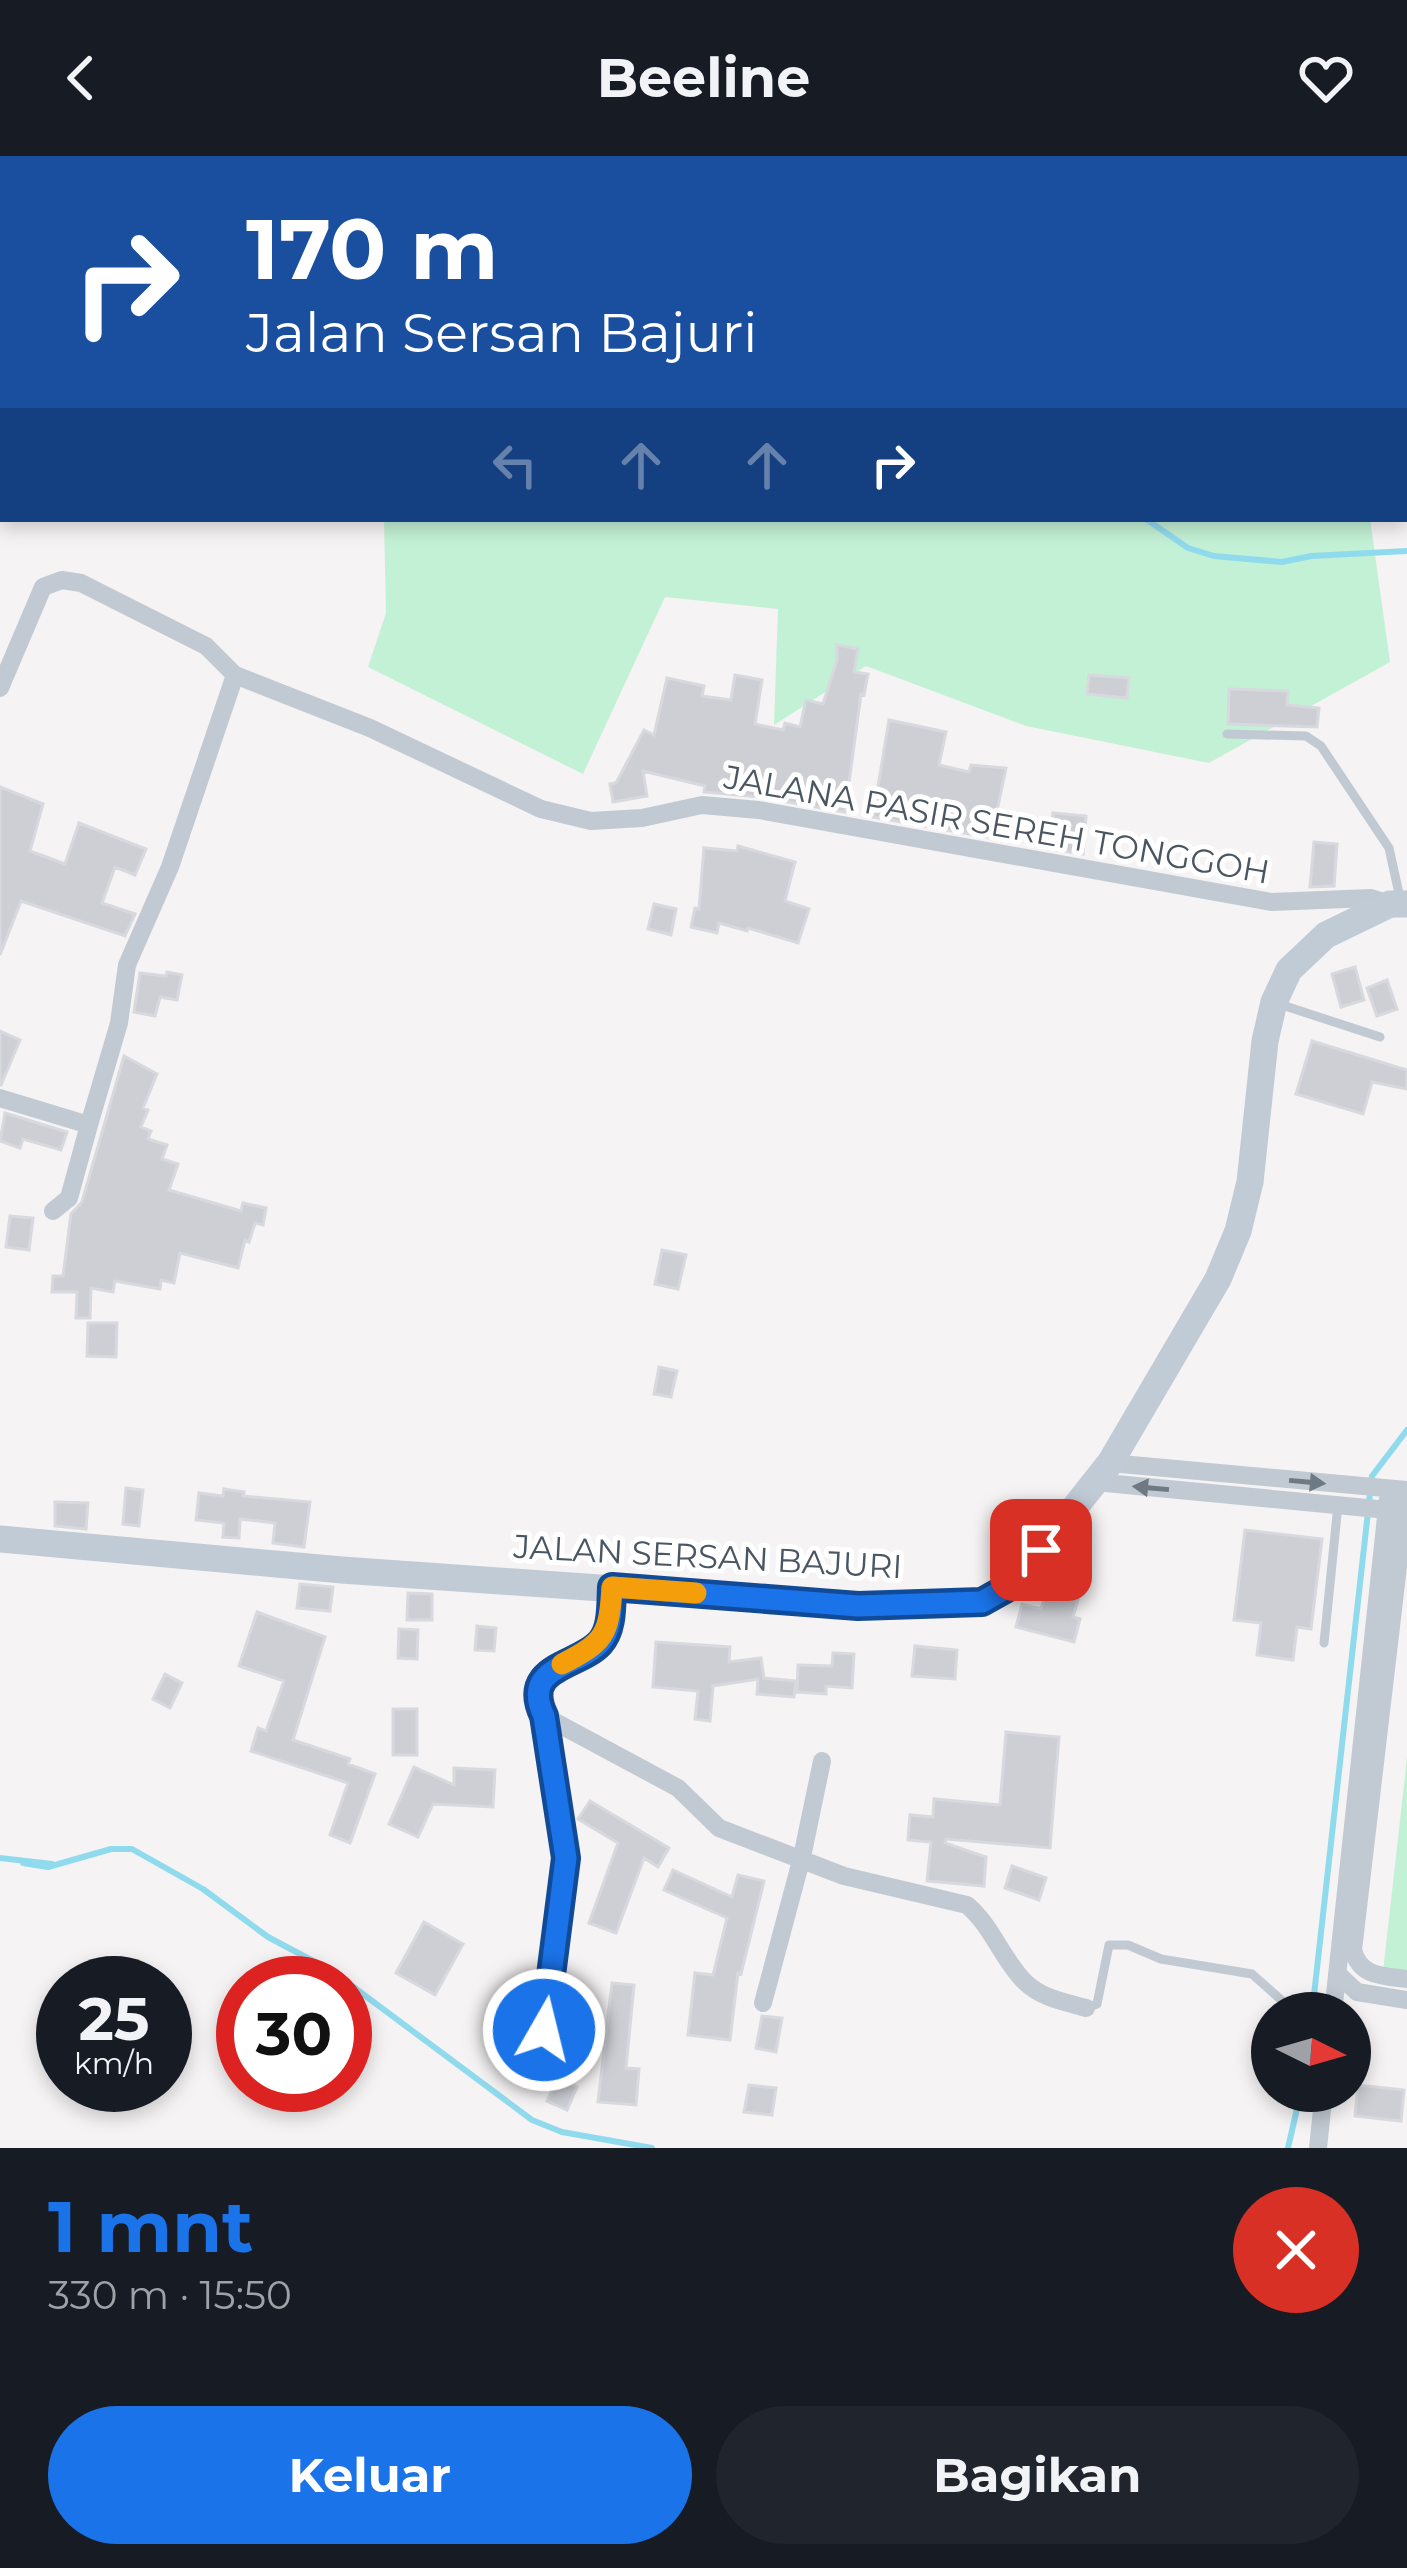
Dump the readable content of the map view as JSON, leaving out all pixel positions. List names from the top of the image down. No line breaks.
{"streets":{"main road":["JALAN SERSAN BAJURI"],"street":["JALANA PASIR SEREH TONGGOH"]},"crossings":[["JALANA PASIR SEREH TONGGOH","JALAN SERSAN BAJURI"]],"north":"right","page":{"header":"Beeline","turn":["170 m","Jalan Sersan Bajuri"],"speed":"25 km/h","limit":"30","heading":["1 mnt","330 m · 15:50"],"buttons":["Keluar","Bagikan"]}}
